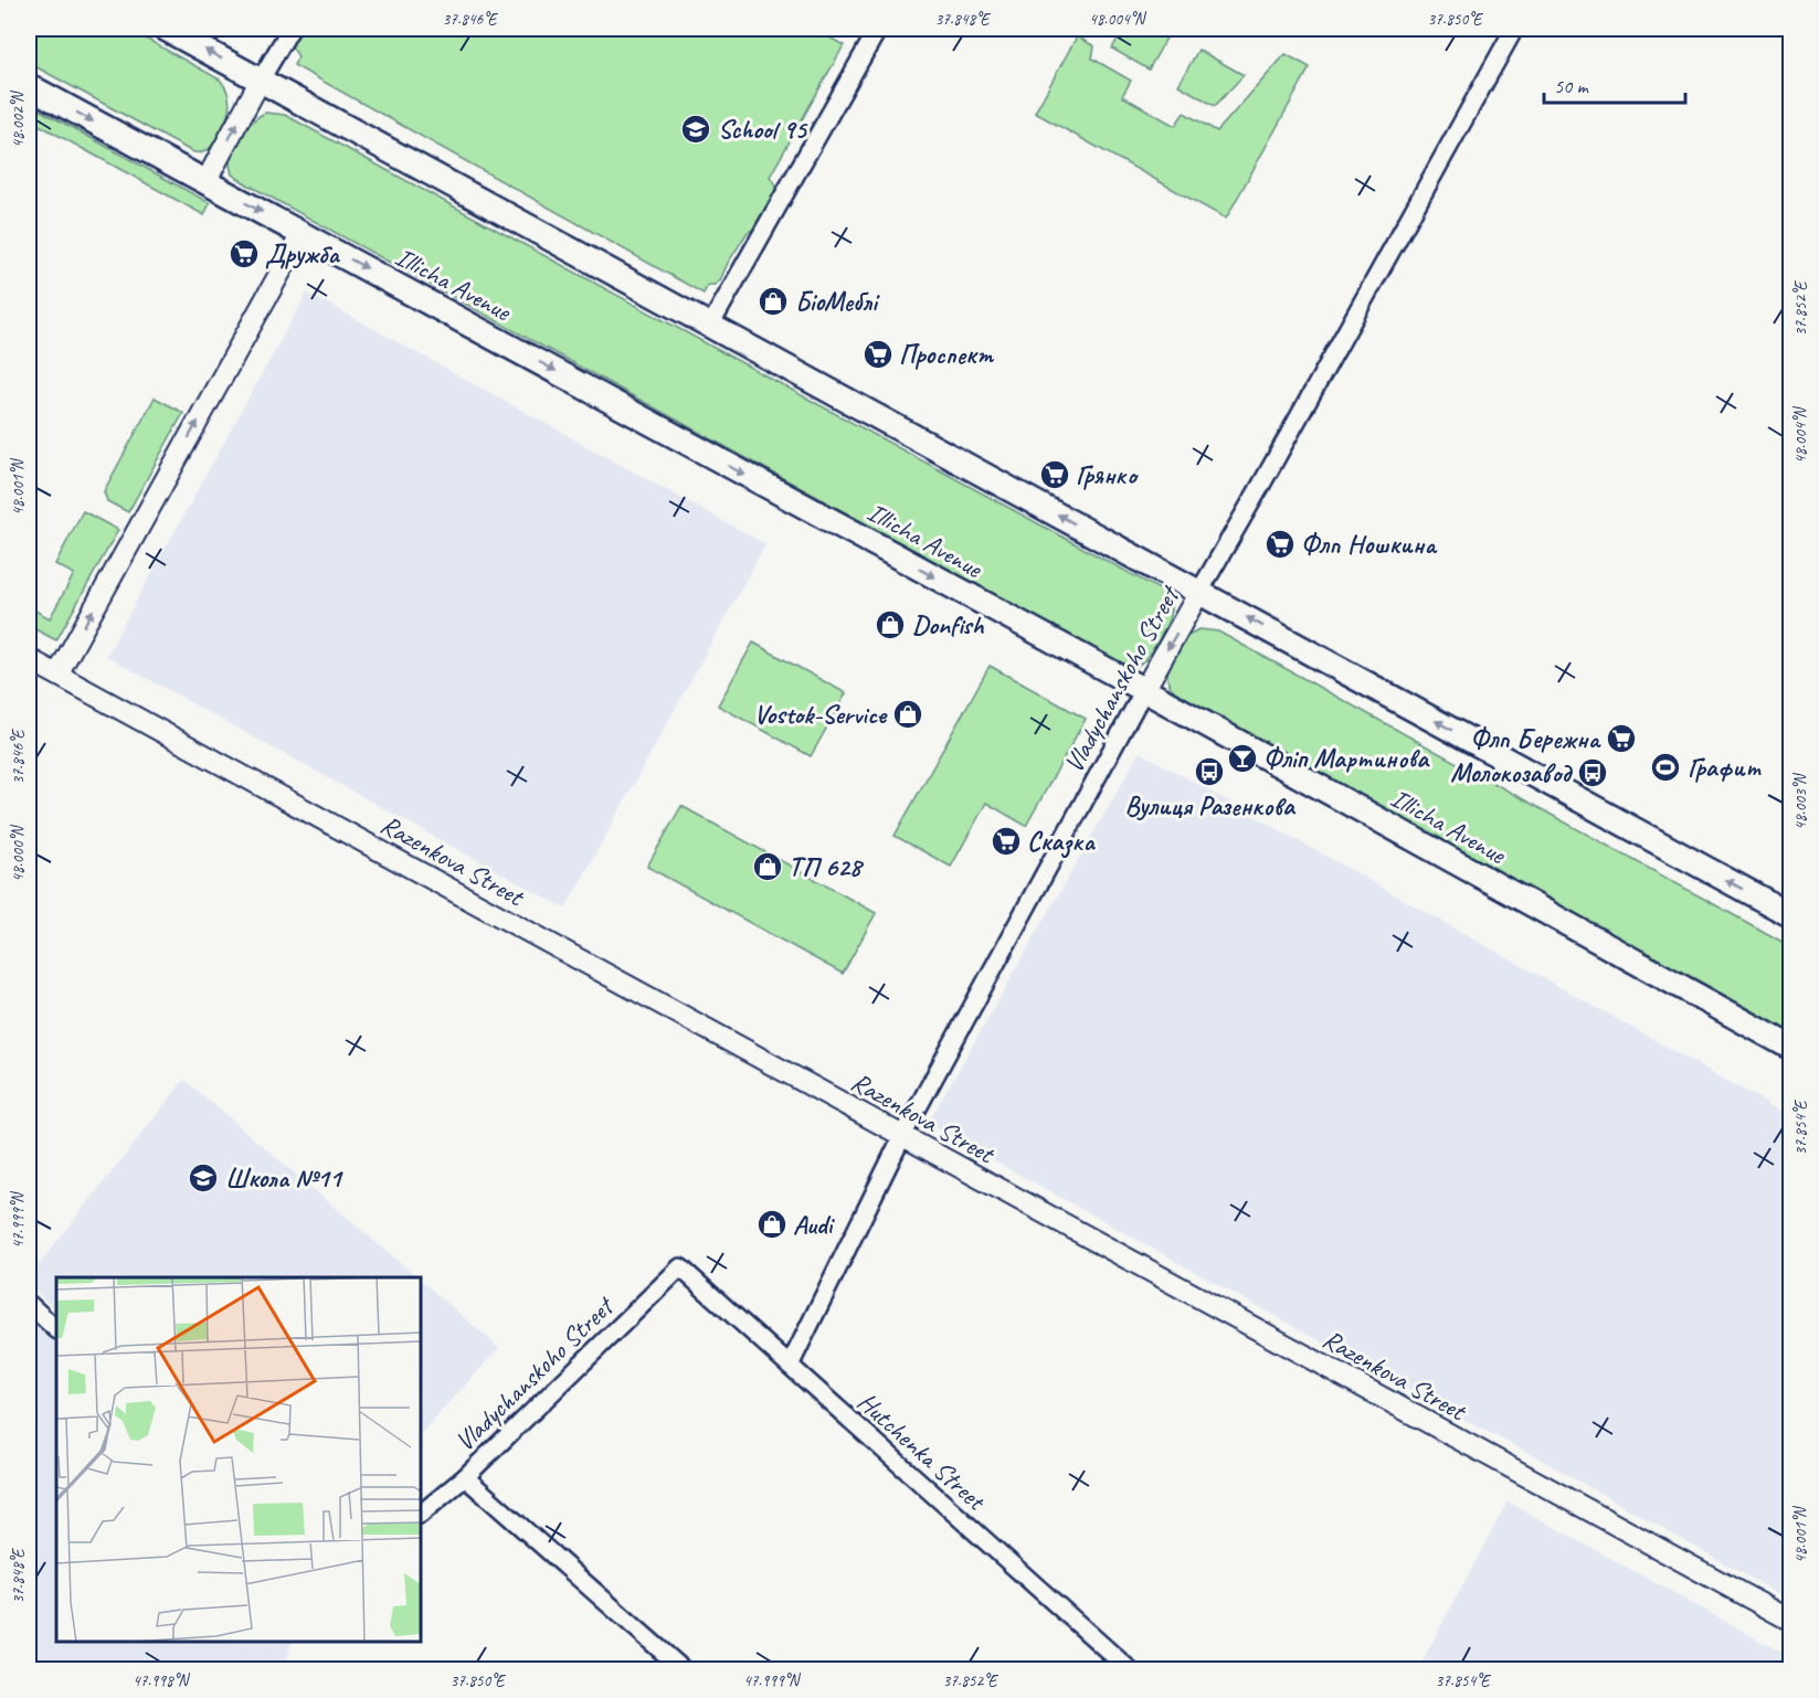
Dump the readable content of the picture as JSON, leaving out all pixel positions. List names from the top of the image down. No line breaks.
{"streets":{"main road":["Illicha Avenue"],"street":["Vladychanskoho Street","Razenkova Street","Hutchenka Street"]},"crossings":[["Illicha Avenue","Vladychanskoho Street"],["Vladychanskoho Street","Razenkova Street"],["Vladychanskoho Street","Hutchenka Street"]],"places":{"school or university":["School 95","Школа №11"],"supermarket":["Дружба","Проспект","Грянко","Флп Ношкина","Флп Бережна","Сказка"],"shop":["БіоМеблі","Donfish","Vostok-Service","ТП 628","Audi"],"bar":["Фліп Мартинова"],"sports":["Графит"],"bus stop":["Вулиця Разенкова","Молокозавод"]},"scale_bar":"50 m","coordinates":["37.846°E","37.848°E","48.004°N","37.850°E","48.002°N","37.852°E","48.001°N","48.003°N","48.000°N","37.854°E","47.999°N","47.998°N"]}
